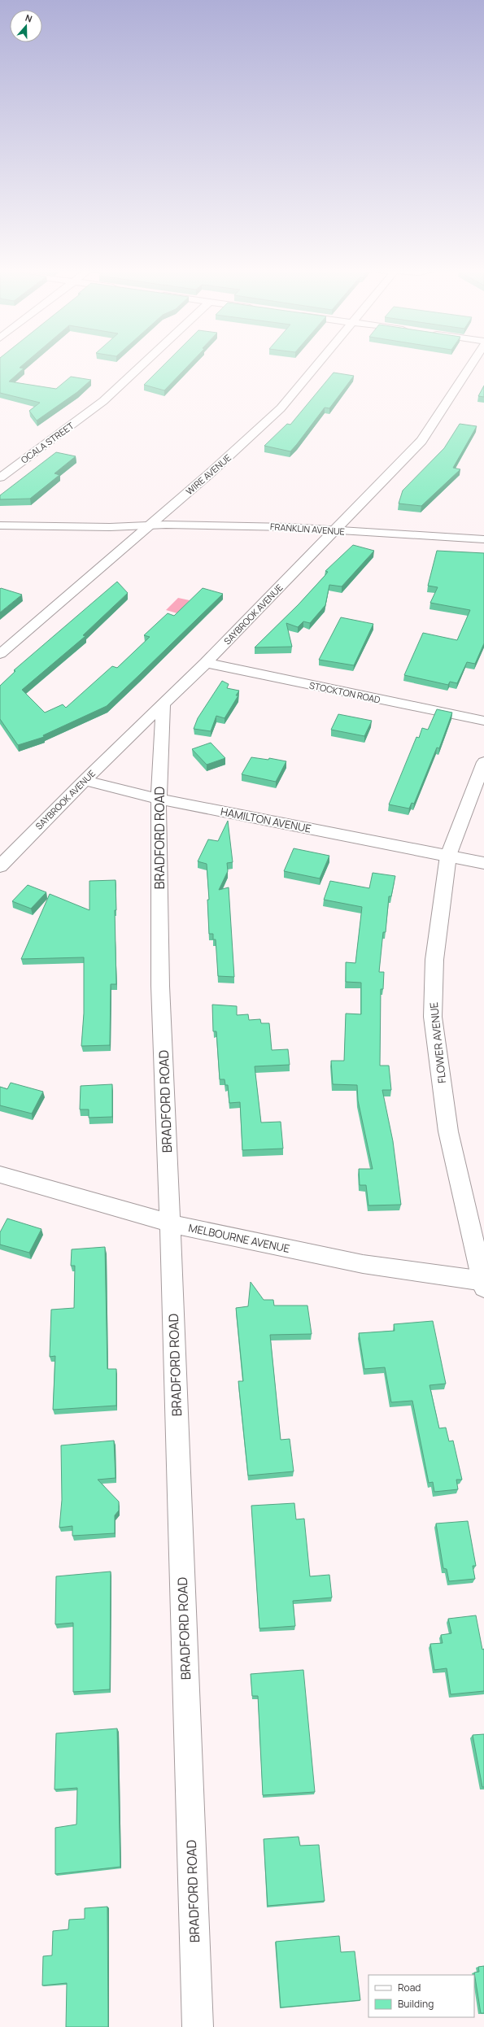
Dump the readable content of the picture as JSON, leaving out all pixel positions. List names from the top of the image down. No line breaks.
{"streets":{"street":["OCALA STREET","WIRE AVENUE","FRANKLIN AVENUE","SAYBROOK AVENUE","STOCKTON ROAD","HAMILTON AVENUE","BRADFORD ROAD","FLOWER AVENUE","MELBOURNE AVENUE"]},"crossings":[["WIRE AVENUE","FRANKLIN AVENUE"],["FRANKLIN AVENUE","SAYBROOK AVENUE"],["SAYBROOK AVENUE","STOCKTON ROAD"],["SAYBROOK AVENUE","HAMILTON AVENUE"],["SAYBROOK AVENUE","BRADFORD ROAD"],["HAMILTON AVENUE","BRADFORD ROAD"],["HAMILTON AVENUE","FLOWER AVENUE"],["BRADFORD ROAD","MELBOURNE AVENUE"],["FLOWER AVENUE","MELBOURNE AVENUE"]],"legend":["Road","Building"],"north":"top"}
